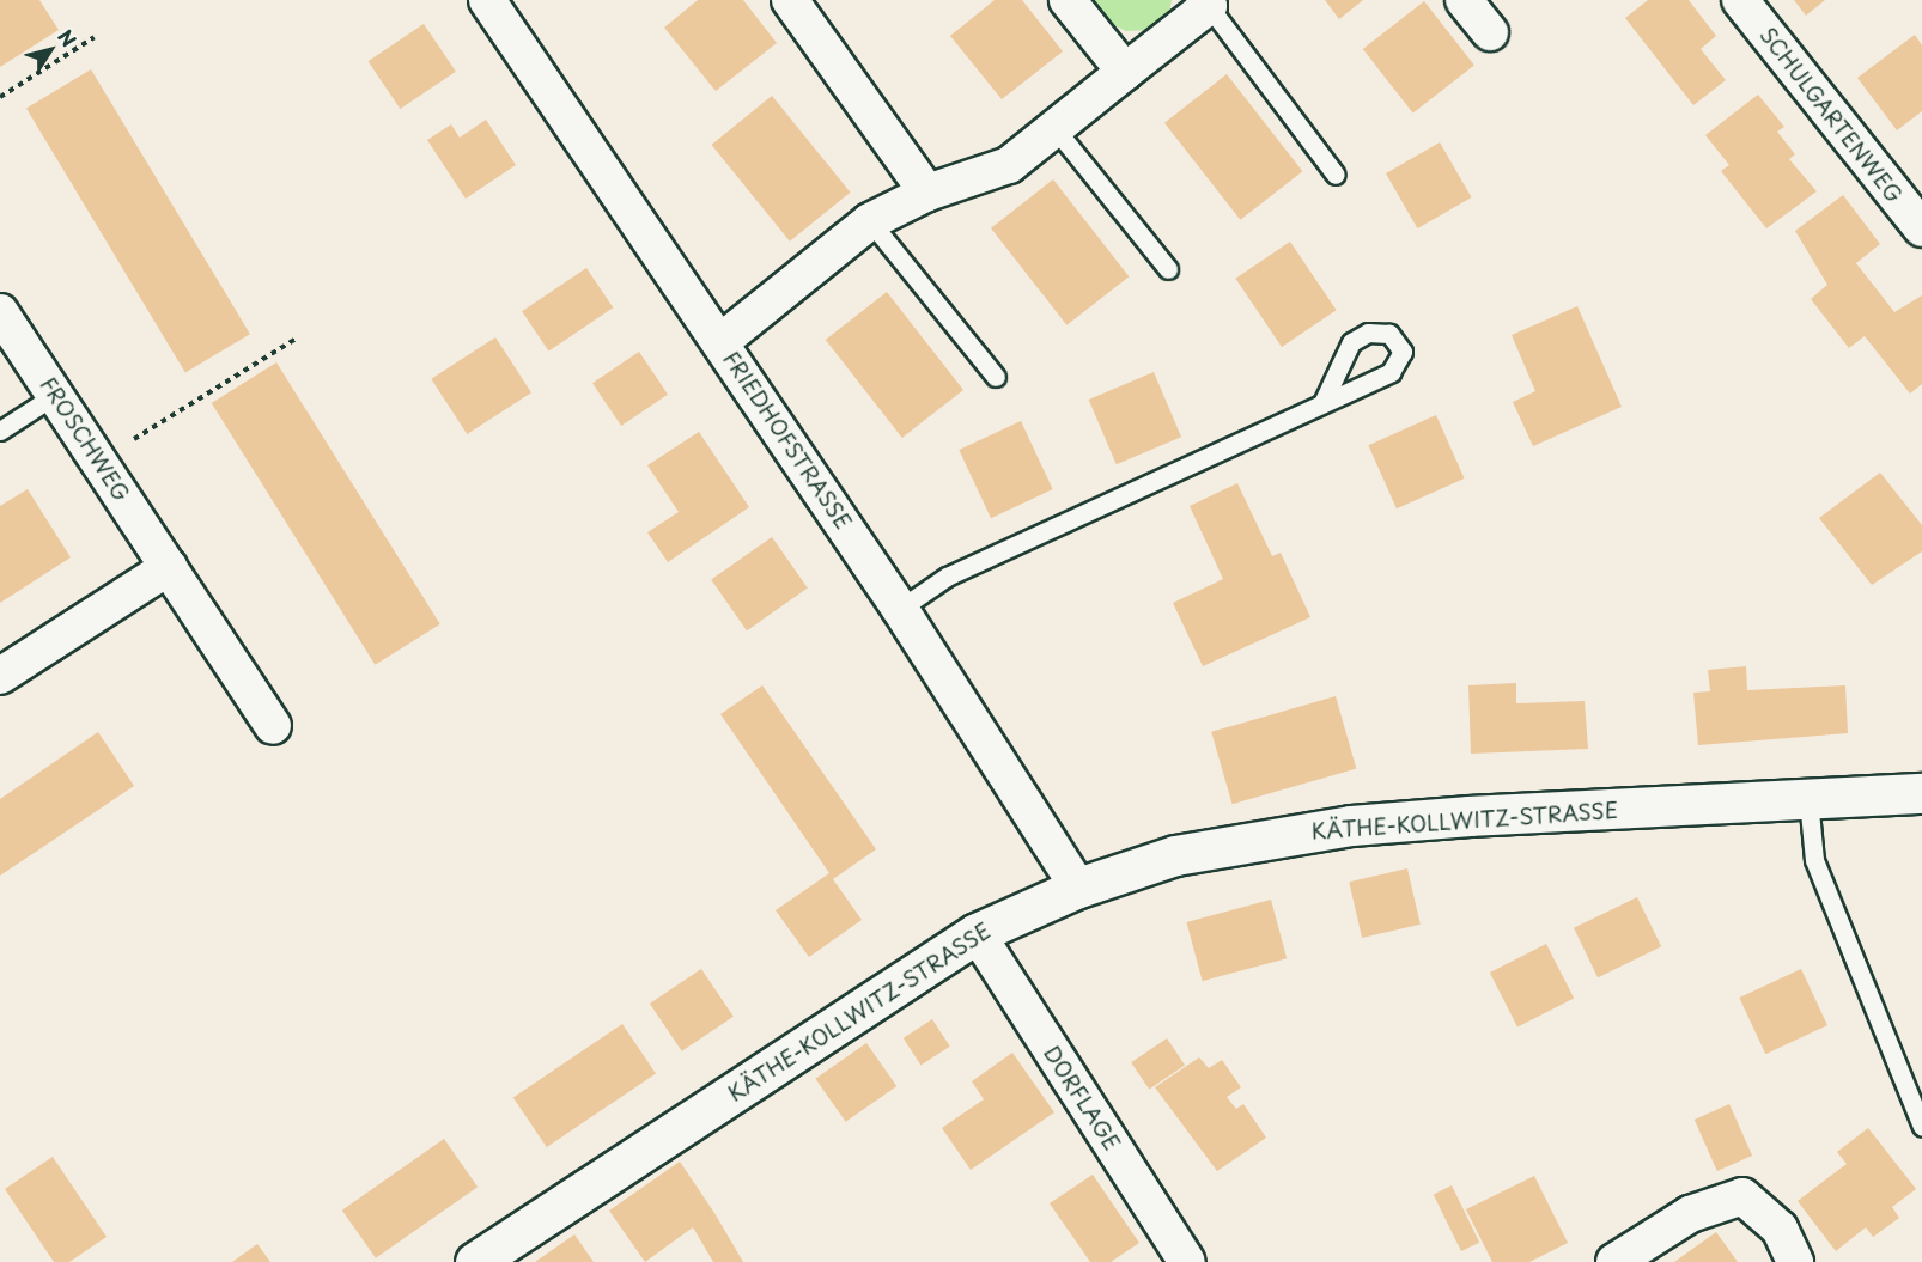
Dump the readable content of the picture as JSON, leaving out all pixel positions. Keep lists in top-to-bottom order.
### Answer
{
  "streets": {
    "street": [
      "SCHULGARTENWEG",
      "FROSCHWEG",
      "FRIEDHOFSTRASSE",
      "KÄTHE-KOLLWITZ-STRASSE",
      "DORFLAGE"
    ]
  },
  "crossings": [
    ["FRIEDHOFSTRASSE", "KÄTHE-KOLLWITZ-STRASSE"],
    ["KÄTHE-KOLLWITZ-STRASSE", "DORFLAGE"]
  ],
  "north": "top right"
}
